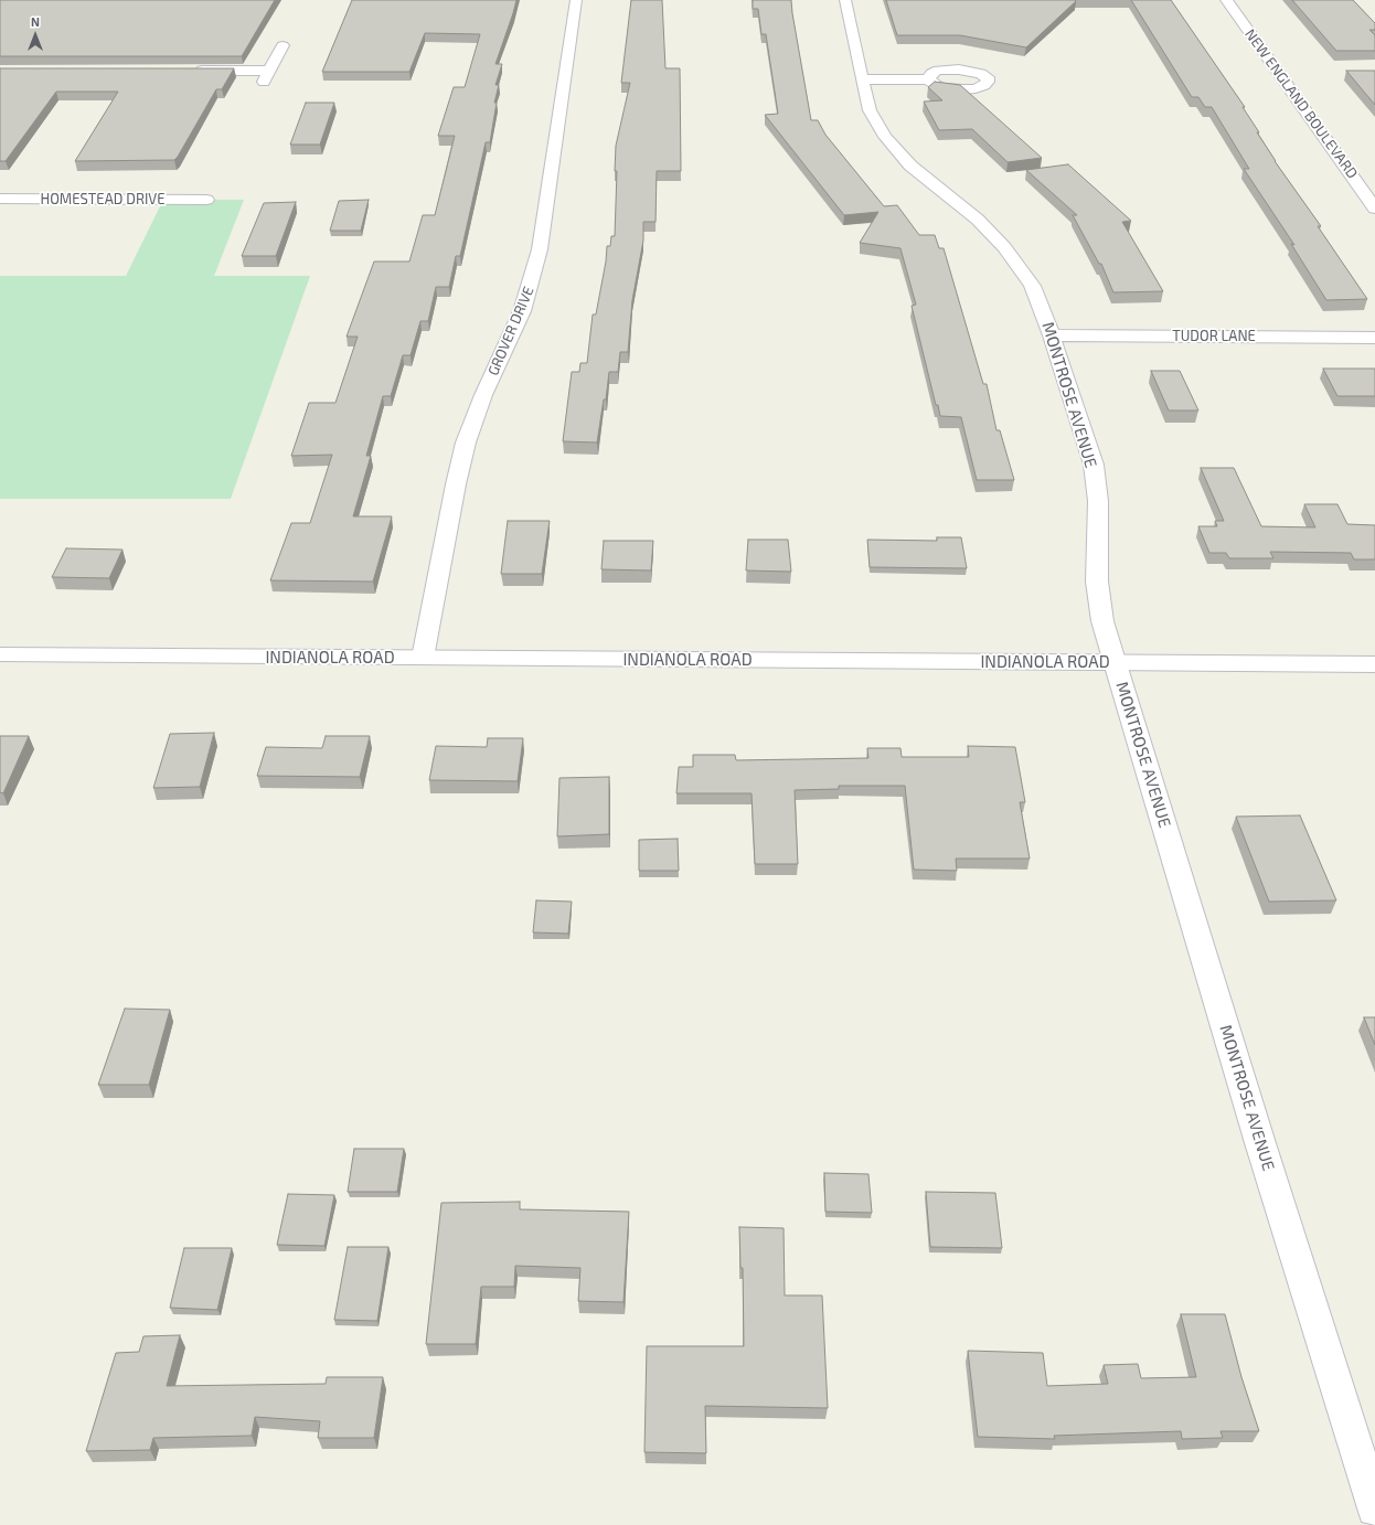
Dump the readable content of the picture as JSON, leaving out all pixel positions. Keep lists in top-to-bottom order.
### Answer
{
  "streets": {
    "street": [
      "NEW ENGLAND BOULEVARD",
      "HOMESTEAD DRIVE",
      "GROVER DRIVE",
      "TUDOR LANE",
      "MONTROSE AVENUE",
      "INDIANOLA ROAD"
    ]
  },
  "crossings": [
    ["GROVER DRIVE", "INDIANOLA ROAD"],
    ["TUDOR LANE", "MONTROSE AVENUE"],
    ["MONTROSE AVENUE", "INDIANOLA ROAD"]
  ],
  "north": "top"
}
